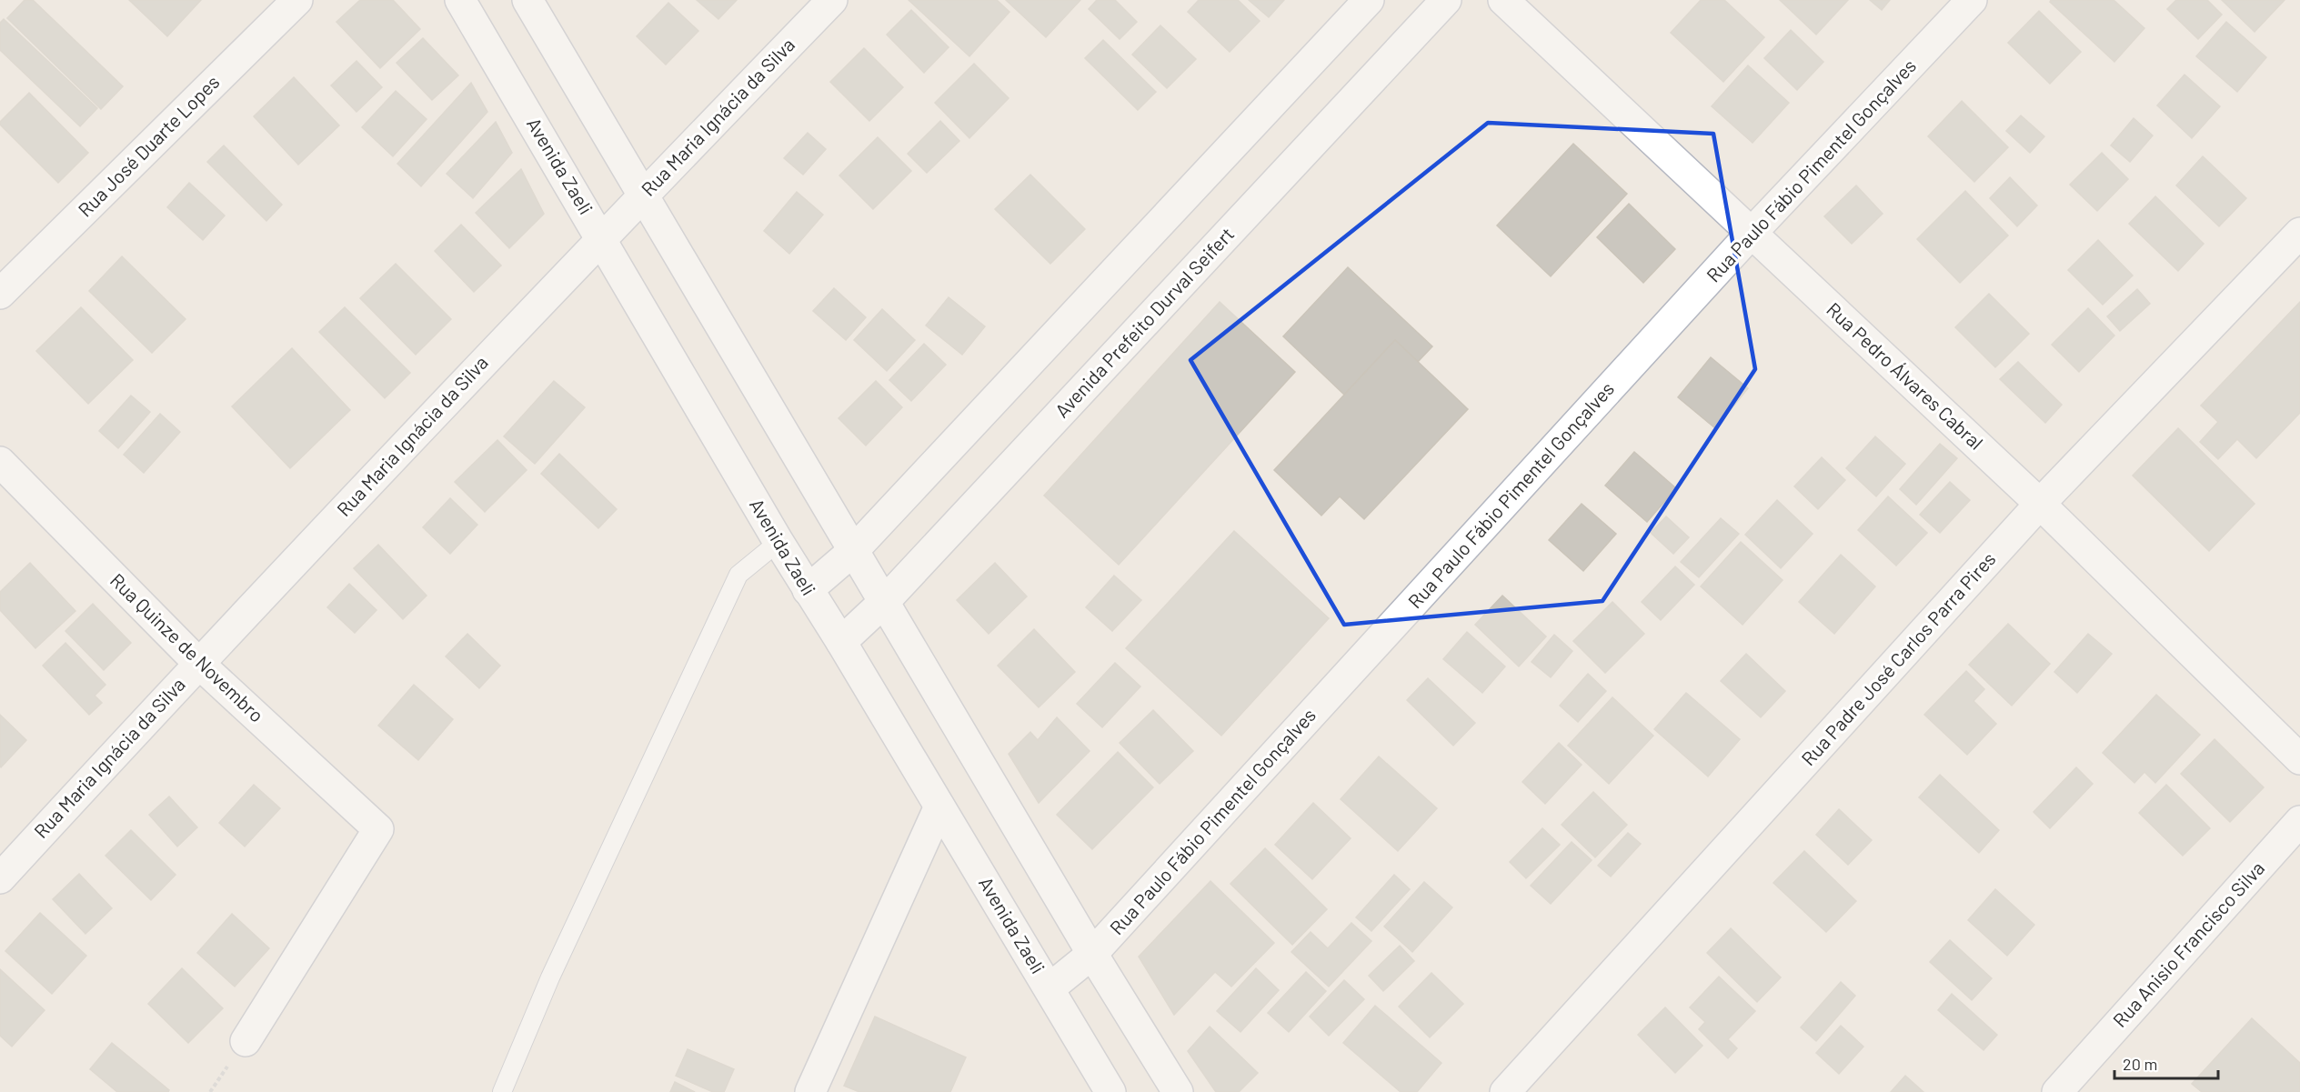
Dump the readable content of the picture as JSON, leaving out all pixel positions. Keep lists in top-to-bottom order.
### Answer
{
  "streets": {
    "street": [
      "Rua Maria Ignácia da Silva",
      "Rua José Duarte Lopes",
      "Avenida Zaeli",
      "Rua Paulo Fábio Pimentel Gonçalves",
      "Avenida Prefeito Durval Seifert",
      "Rua Pedro Álvares Cabral",
      "Rua Quinze de Novembro",
      "Rua Padre José Carlos Parra Pires",
      "Rua Anisio Francisco Silva"
    ]
  },
  "crossings": [
    ["Rua Maria Ignácia da Silva", "Avenida Zaeli"],
    ["Rua Maria Ignácia da Silva", "Rua Quinze de Novembro"],
    ["Avenida Zaeli", "Rua Paulo Fábio Pimentel Gonçalves"],
    ["Avenida Zaeli", "Avenida Prefeito Durval Seifert"],
    ["Rua Paulo Fábio Pimentel Gonçalves", "Rua Pedro Álvares Cabral"],
    ["Rua Pedro Álvares Cabral", "Rua Padre José Carlos Parra Pires"]
  ],
  "scale_bar": "20 m"
}
